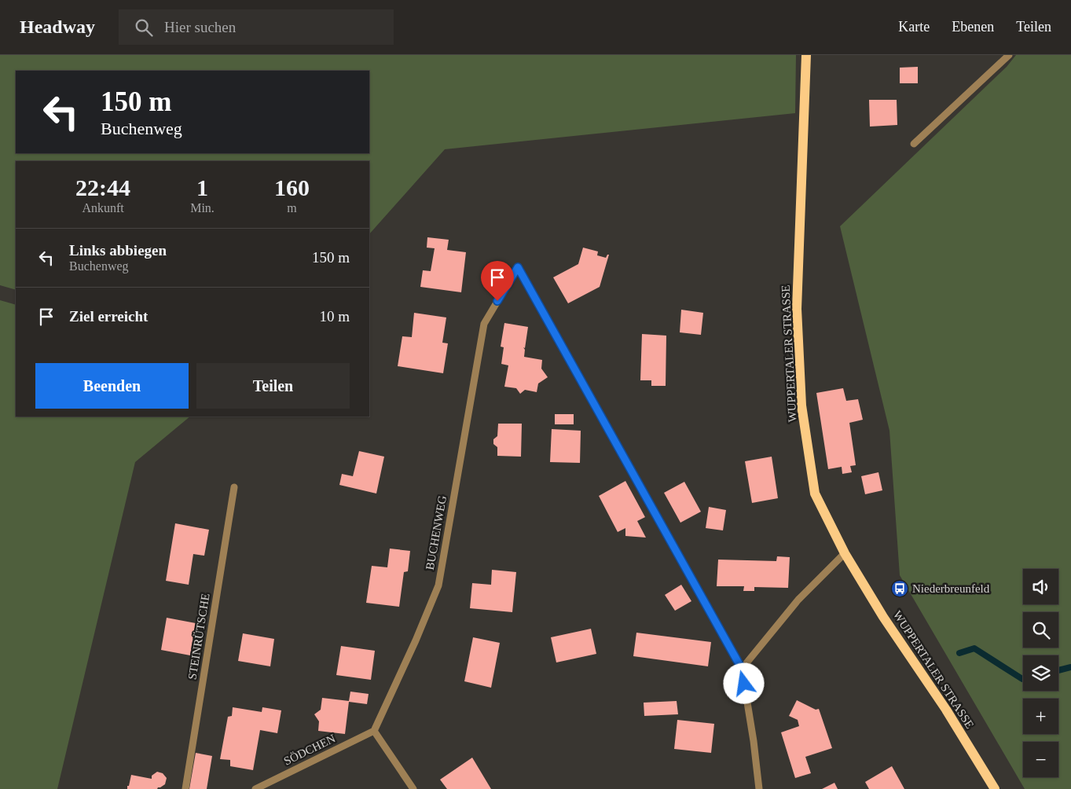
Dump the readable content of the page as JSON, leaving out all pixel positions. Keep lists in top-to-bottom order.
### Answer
{
  "streets": {
    "main road": ["WUPPERTALER STRASSE"],
    "street": ["BUCHENWEG", "STEINRÜTSCHE", "SÖDCHEN"]
  },
  "crossings": [
    ["BUCHENWEG", "SÖDCHEN"]
  ],
  "places": {
    "bus stop": ["Niederbreunfeld"]
  },
  "page": {
    "header": "Headway",
    "search": "Hier suchen",
    "nav": ["Karte", "Ebenen", "Teilen"],
    "turn": ["150 m", "Buchenweg"],
    "eta": [
      "22:44",
      "Ankunft",
      "1",
      "Min.",
      "160",
      "m"
    ],
    "list": [
      {
        "name": "Links abbiegen",
        "note": "Buchenweg",
        "value": "150 m"
      },
      {
        "name": "Ziel erreicht",
        "value": "10 m"
      }
    ],
    "buttons": ["Beenden", "Teilen"],
    "map_buttons": ["+", "−"]
  }
}
